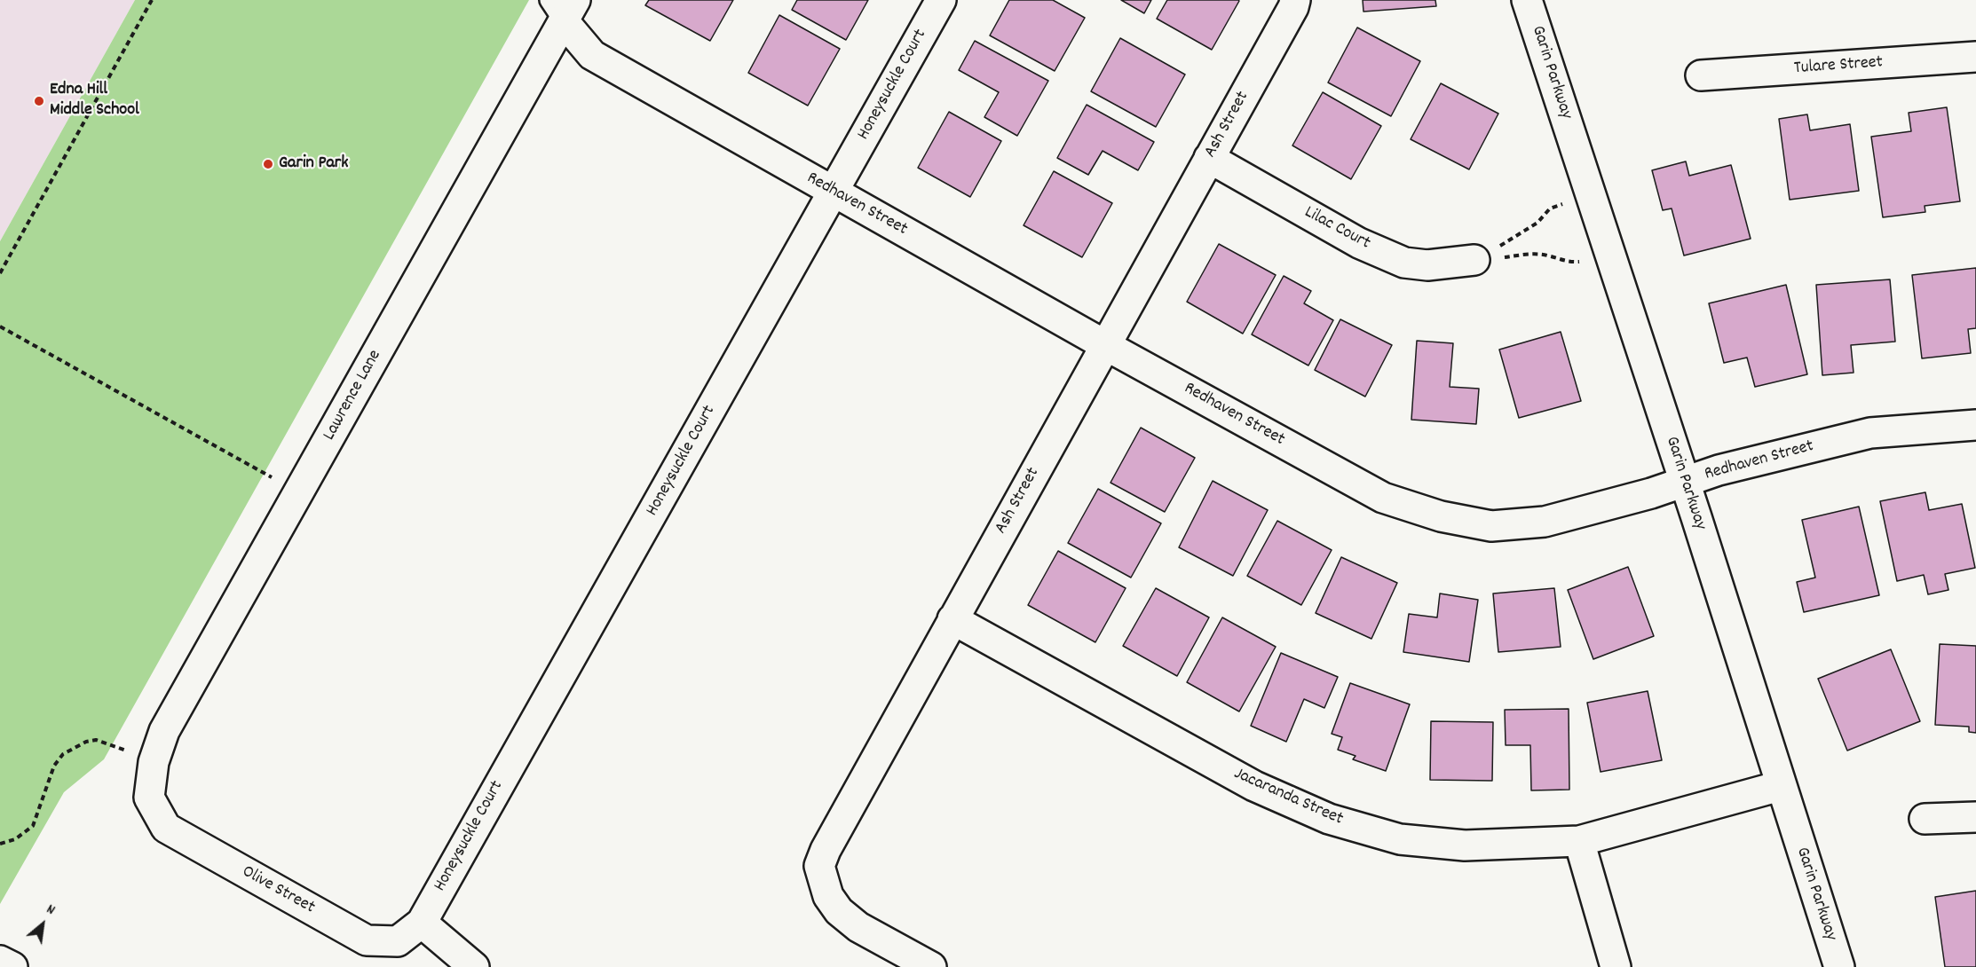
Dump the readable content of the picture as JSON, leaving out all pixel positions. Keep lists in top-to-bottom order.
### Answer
{
  "streets": {
    "street": [
      "Tulare Street",
      "Garin Parkway",
      "Honeysuckle Court",
      "Ash Street",
      "Redhaven Street",
      "Lilac Court",
      "Lawrence Lane",
      "Jacaranda Street",
      "Olive Street"
    ]
  },
  "crossings": [
    ["Garin Parkway", "Redhaven Street"],
    ["Garin Parkway", "Jacaranda Street"],
    ["Honeysuckle Court", "Redhaven Street"],
    ["Honeysuckle Court", "Olive Street"],
    ["Ash Street", "Redhaven Street"],
    ["Ash Street", "Lilac Court"],
    ["Ash Street", "Jacaranda Street"],
    ["Redhaven Street", "Lawrence Lane"],
    ["Lawrence Lane", "Olive Street"]
  ],
  "places": ["Edna Hill Middle School", "Garin Park"],
  "north": "top right"
}
